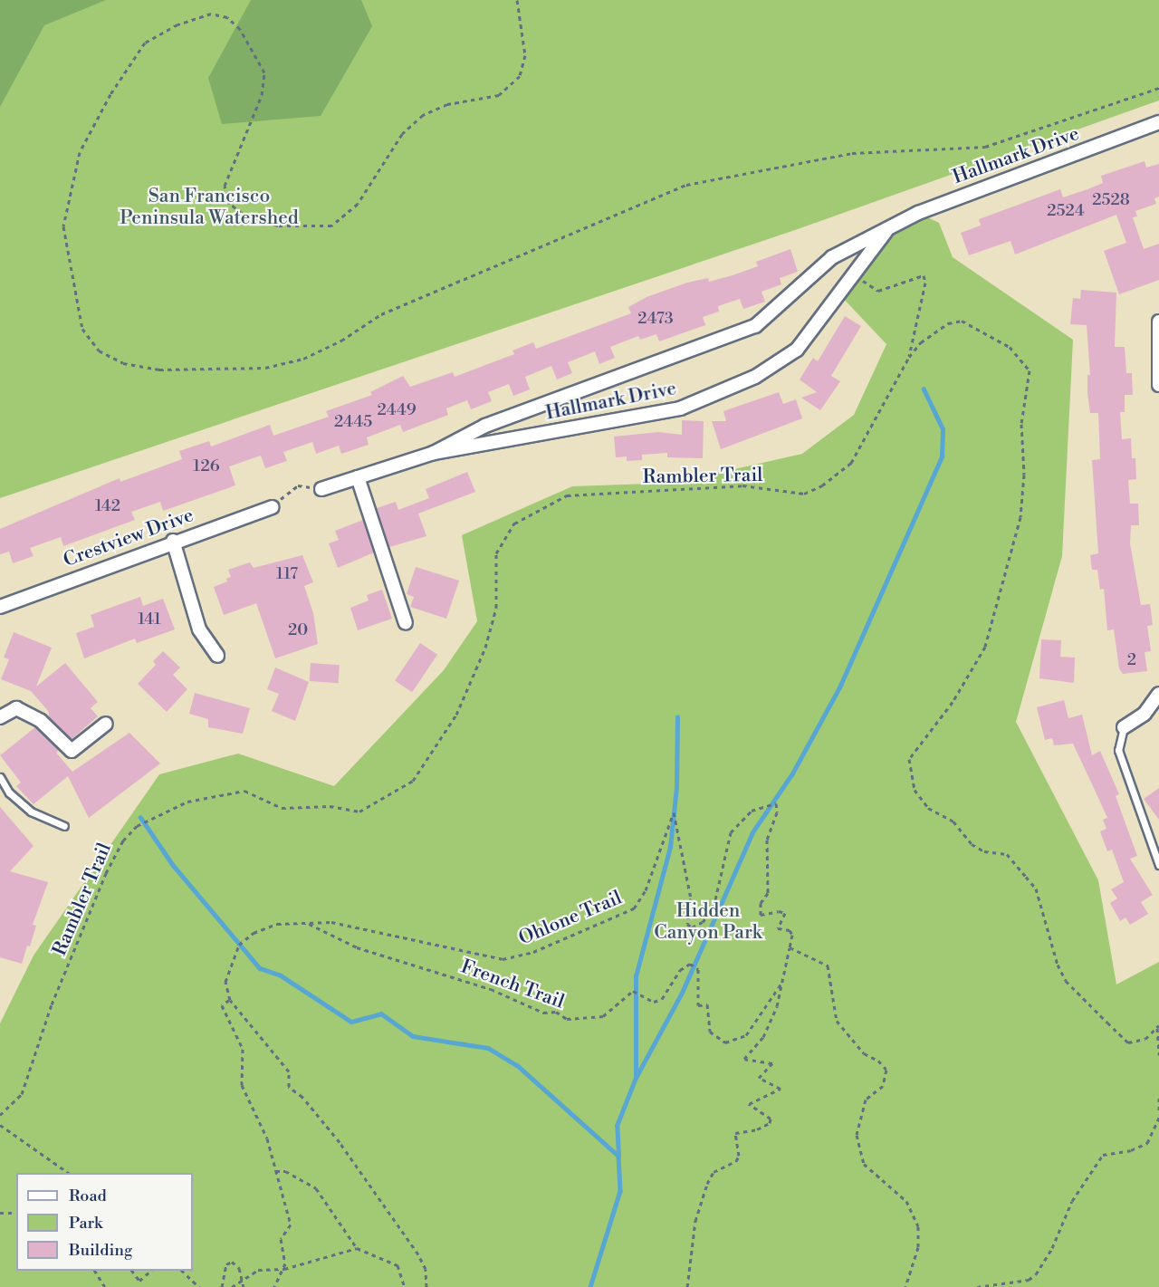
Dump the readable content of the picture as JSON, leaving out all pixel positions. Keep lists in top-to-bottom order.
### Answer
{
  "streets": {
    "street": ["Hallmark Drive", "Crestview Drive"],
    "path": ["Rambler Trail", "Ohlone Trail", "French Trail"]
  },
  "crossings": [
    ["Ohlone Trail", "French Trail"]
  ],
  "parks": ["San Francisco Peninsula Watershed", "Hidden Canyon Park"],
  "house_numbers": [
    "2528",
    "2524",
    "2473",
    "2449",
    "2445",
    "126",
    "142",
    "117",
    "141",
    "20",
    "2"
  ],
  "legend": ["Road", "Park", "Building"]
}
